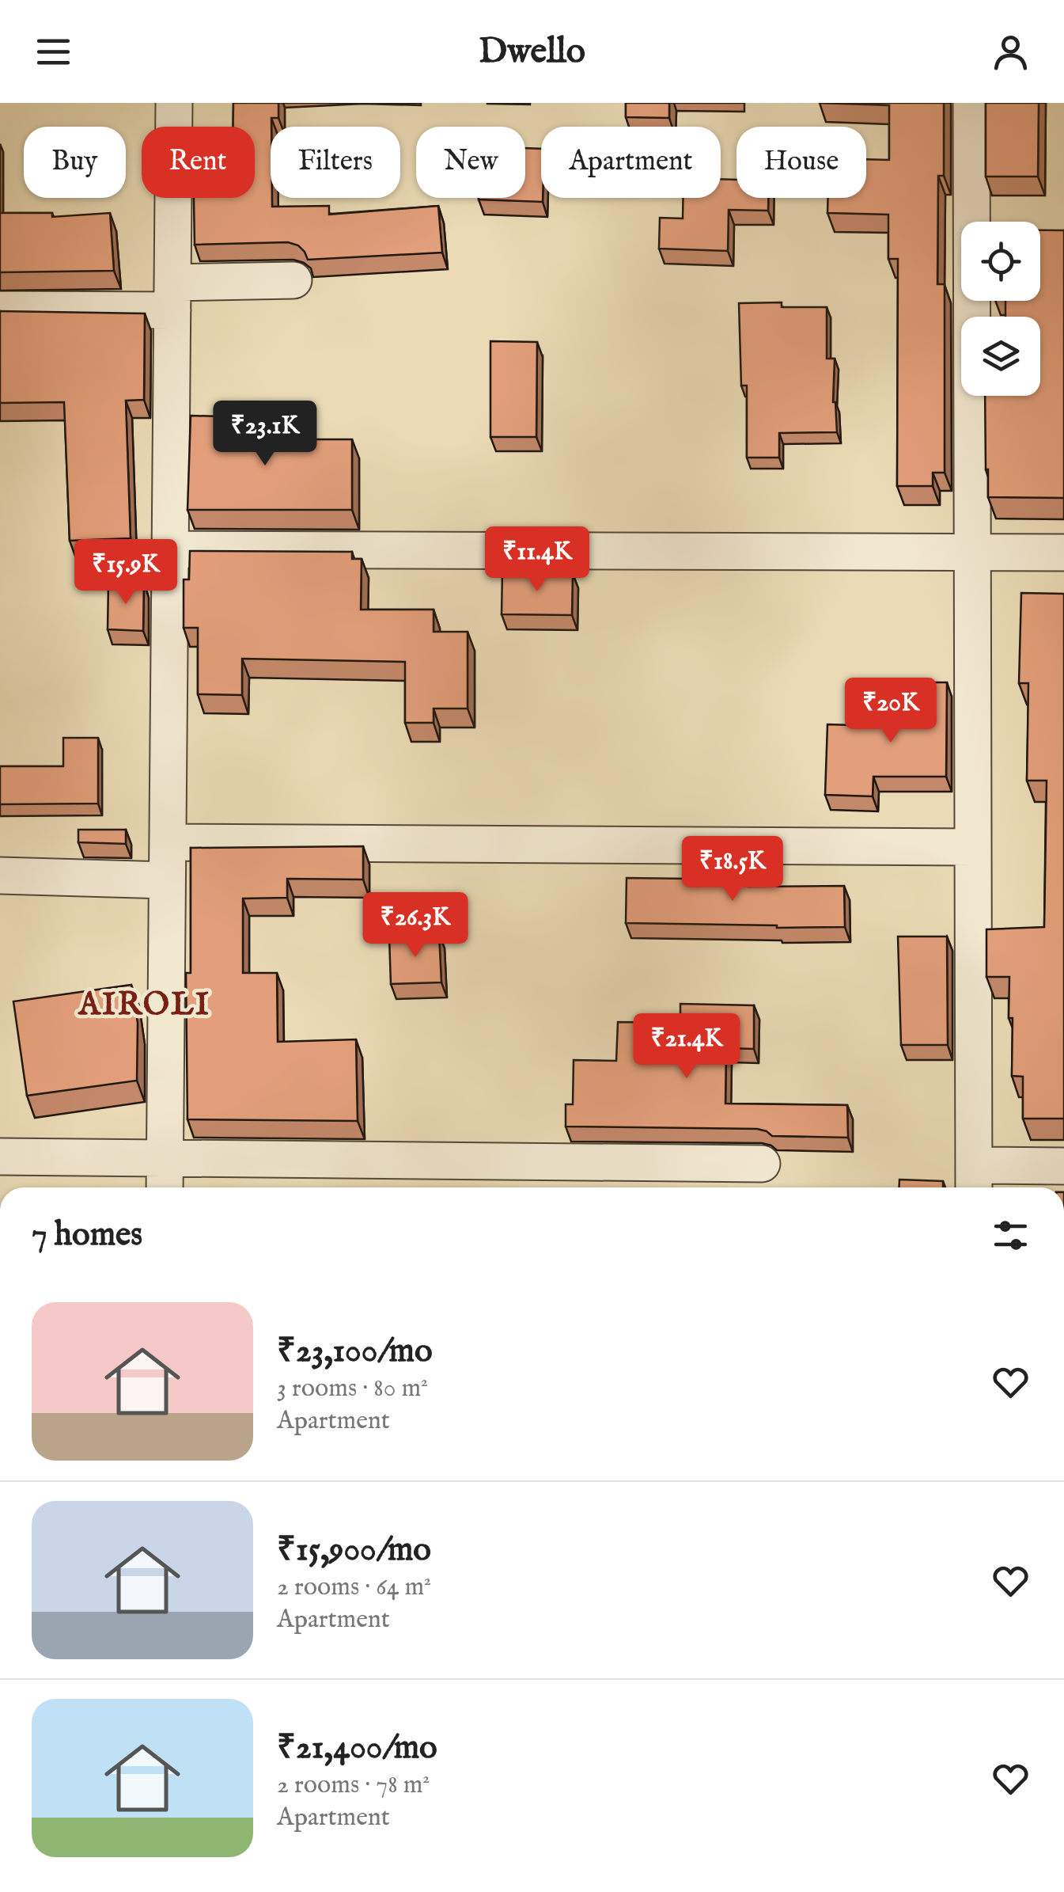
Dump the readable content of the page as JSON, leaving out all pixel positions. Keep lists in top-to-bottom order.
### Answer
{
  "districts": ["AIROLI"],
  "page": {
    "header": "Dwello",
    "chip": [
      "Buy",
      "Rent",
      "Filters",
      "New",
      "Apartment",
      "House"
    ],
    "price": [
      "₹23.1K",
      "₹11.4K",
      "₹15.9K",
      "₹20K",
      "₹18.5K",
      "₹26.3K",
      "₹21.4K"
    ],
    "heading": "7 homes",
    "list": [
      {
        "name": "₹23,100/mo",
        "note": "3 rooms · 80 m² · Apartment"
      },
      {
        "name": "₹15,900/mo",
        "note": "2 rooms · 64 m² · Apartment"
      },
      {
        "name": "₹21,400/mo",
        "note": "2 rooms · 78 m² · Apartment"
      }
    ]
  }
}
